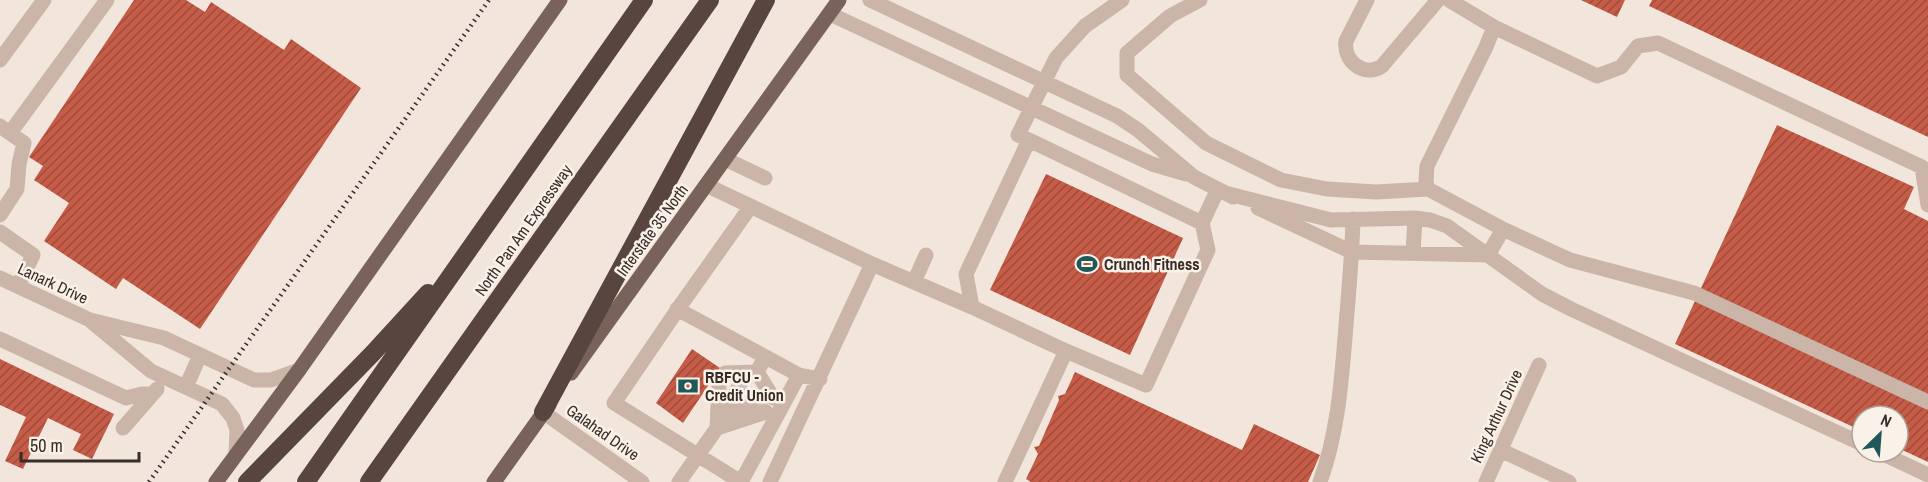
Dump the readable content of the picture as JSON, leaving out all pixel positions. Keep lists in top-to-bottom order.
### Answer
{
  "streets": {
    "highway": ["North Pan Am Expressway"],
    "main road": ["Interstate 35 North"],
    "street": ["Lanark Drive", "King Arthur Drive", "Galahad Drive"]
  },
  "crossings": [
    ["Interstate 35 North", "Galahad Drive"]
  ],
  "places": {
    "sports": ["Crunch Fitness"],
    "bank": ["RBFCU - Credit Union"]
  },
  "scale_bar": "50 m",
  "north": "top right"
}
